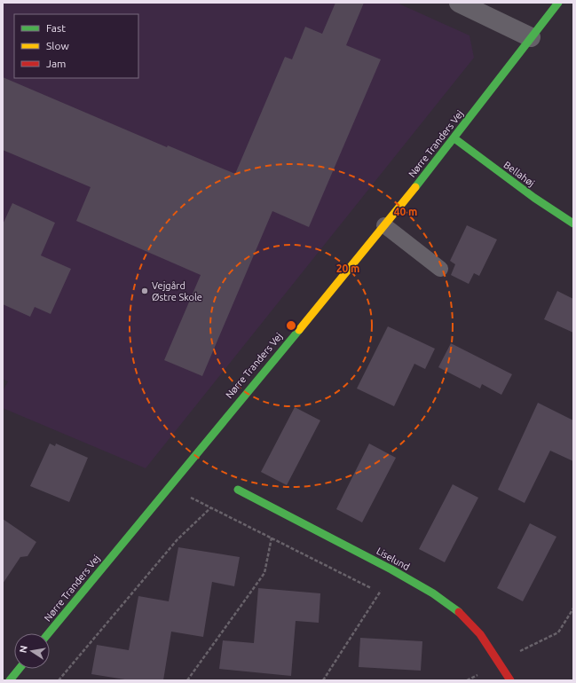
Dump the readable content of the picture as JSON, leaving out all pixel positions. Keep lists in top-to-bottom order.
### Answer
{
  "streets": {
    "street": ["Nørre Tranders Vej", "Bellahøj", "Liselund"]
  },
  "crossings": [
    ["Nørre Tranders Vej", "Bellahøj"]
  ],
  "places": ["Vejgård Østre Skole"],
  "legend": ["Fast", "Slow", "Jam"],
  "north": "left",
  "rings": ["40 m", "20 m"]
}
